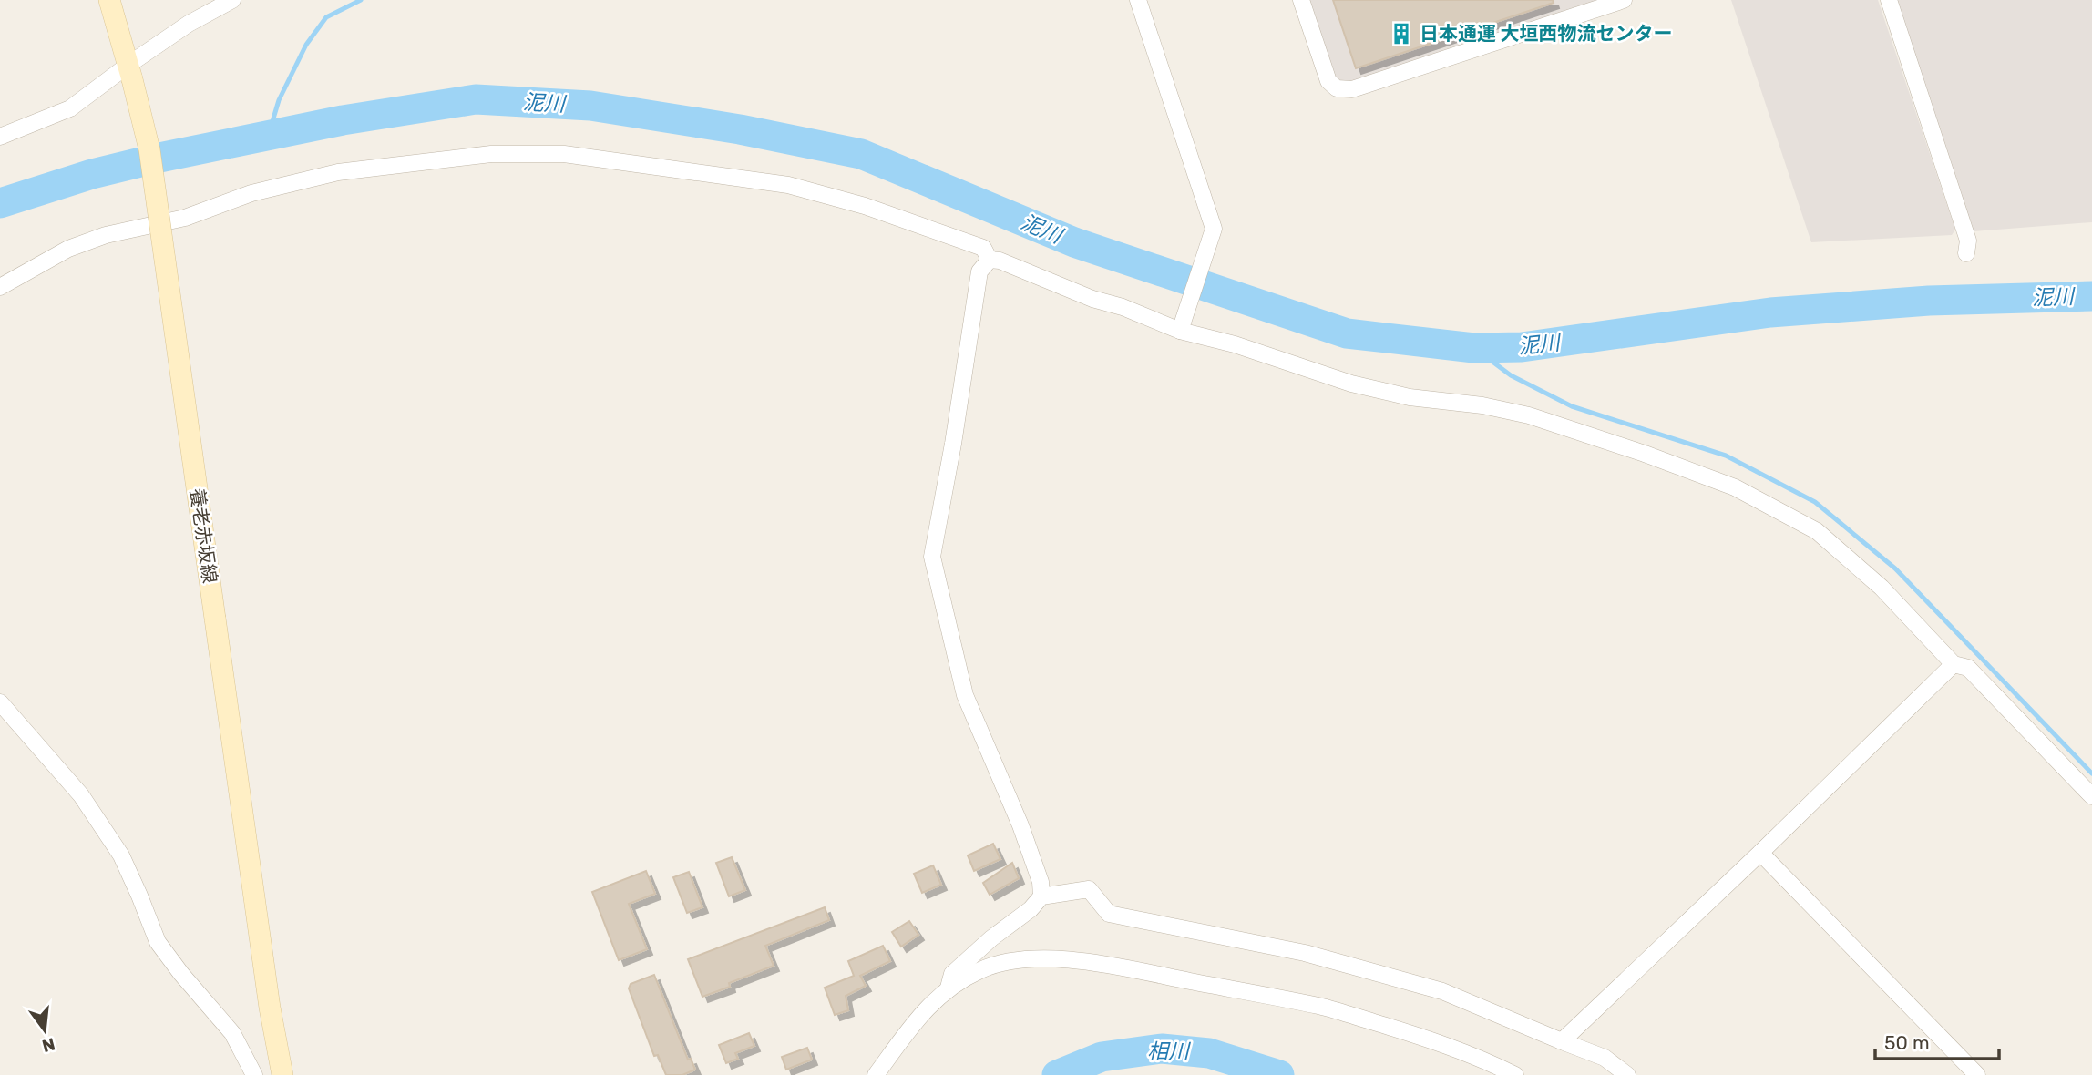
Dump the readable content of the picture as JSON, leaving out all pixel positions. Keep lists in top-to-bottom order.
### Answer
{
  "streets": {
    "main road": ["養老赤坂線"]
  },
  "water": ["泥川", "相川"],
  "places": {
    "building": ["日本通運 大垣西物流センター"]
  },
  "scale_bar": "50 m",
  "north": "bottom"
}
